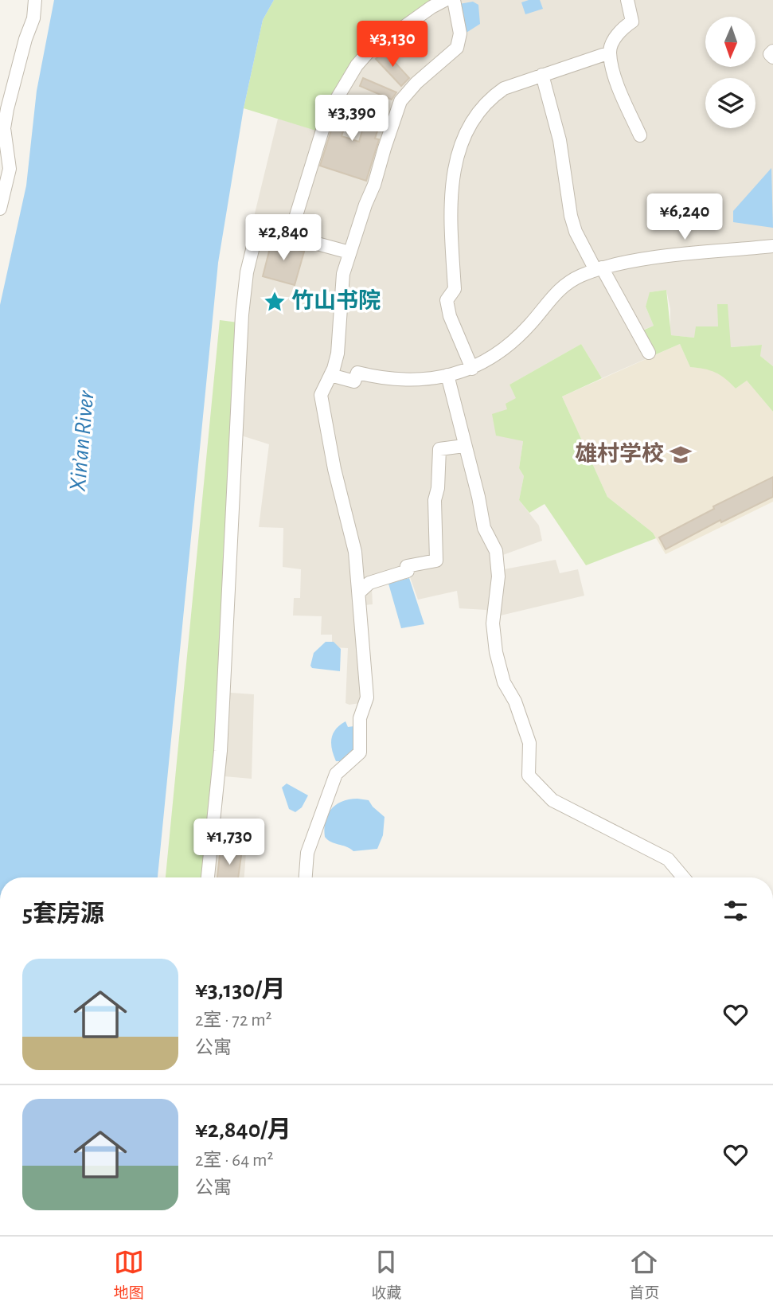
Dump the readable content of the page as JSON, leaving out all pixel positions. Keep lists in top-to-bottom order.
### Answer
{
  "water": ["Xin’an River"],
  "places": {
    "place": ["竹山书院"],
    "school or university": ["雄村学校"]
  },
  "north": "bottom",
  "page": {
    "price": [
      "¥3,130",
      "¥3,390",
      "¥6,240",
      "¥2,840",
      "¥1,730"
    ],
    "heading": "5套房源",
    "list": [
      {
        "name": "¥3,130/月",
        "note": "2室 · 72 m² · 公寓"
      },
      {
        "name": "¥2,840/月",
        "note": "2室 · 64 m² · 公寓"
      }
    ],
    "tabs": ["地图", "收藏", "首页"]
  }
}
